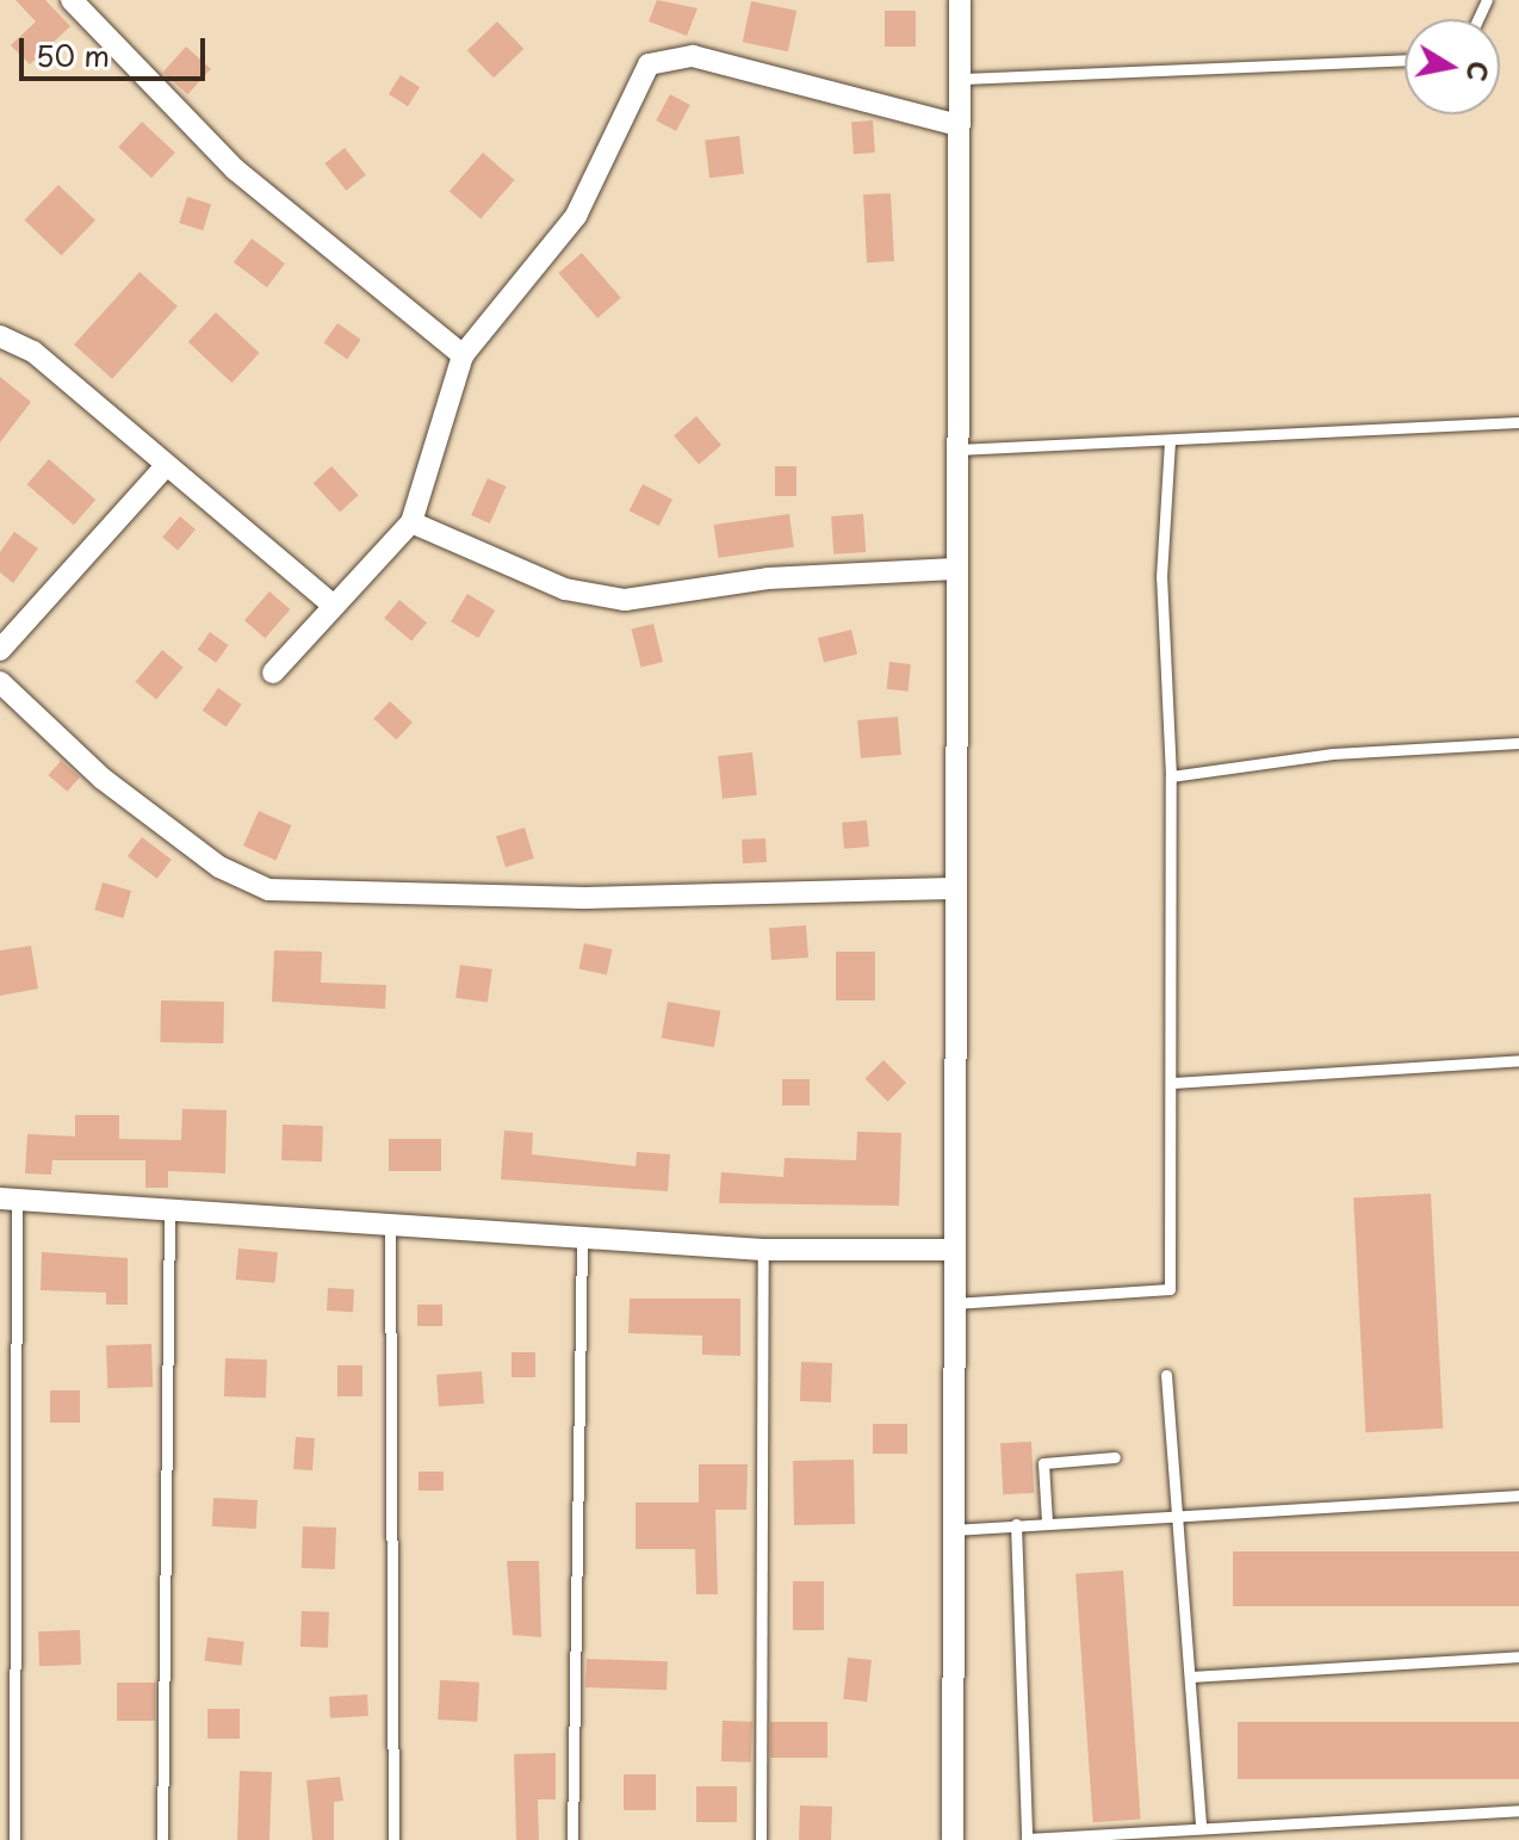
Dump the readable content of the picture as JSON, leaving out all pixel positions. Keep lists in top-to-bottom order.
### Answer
{
  "scale_bar": "50 m",
  "north": "right"
}
